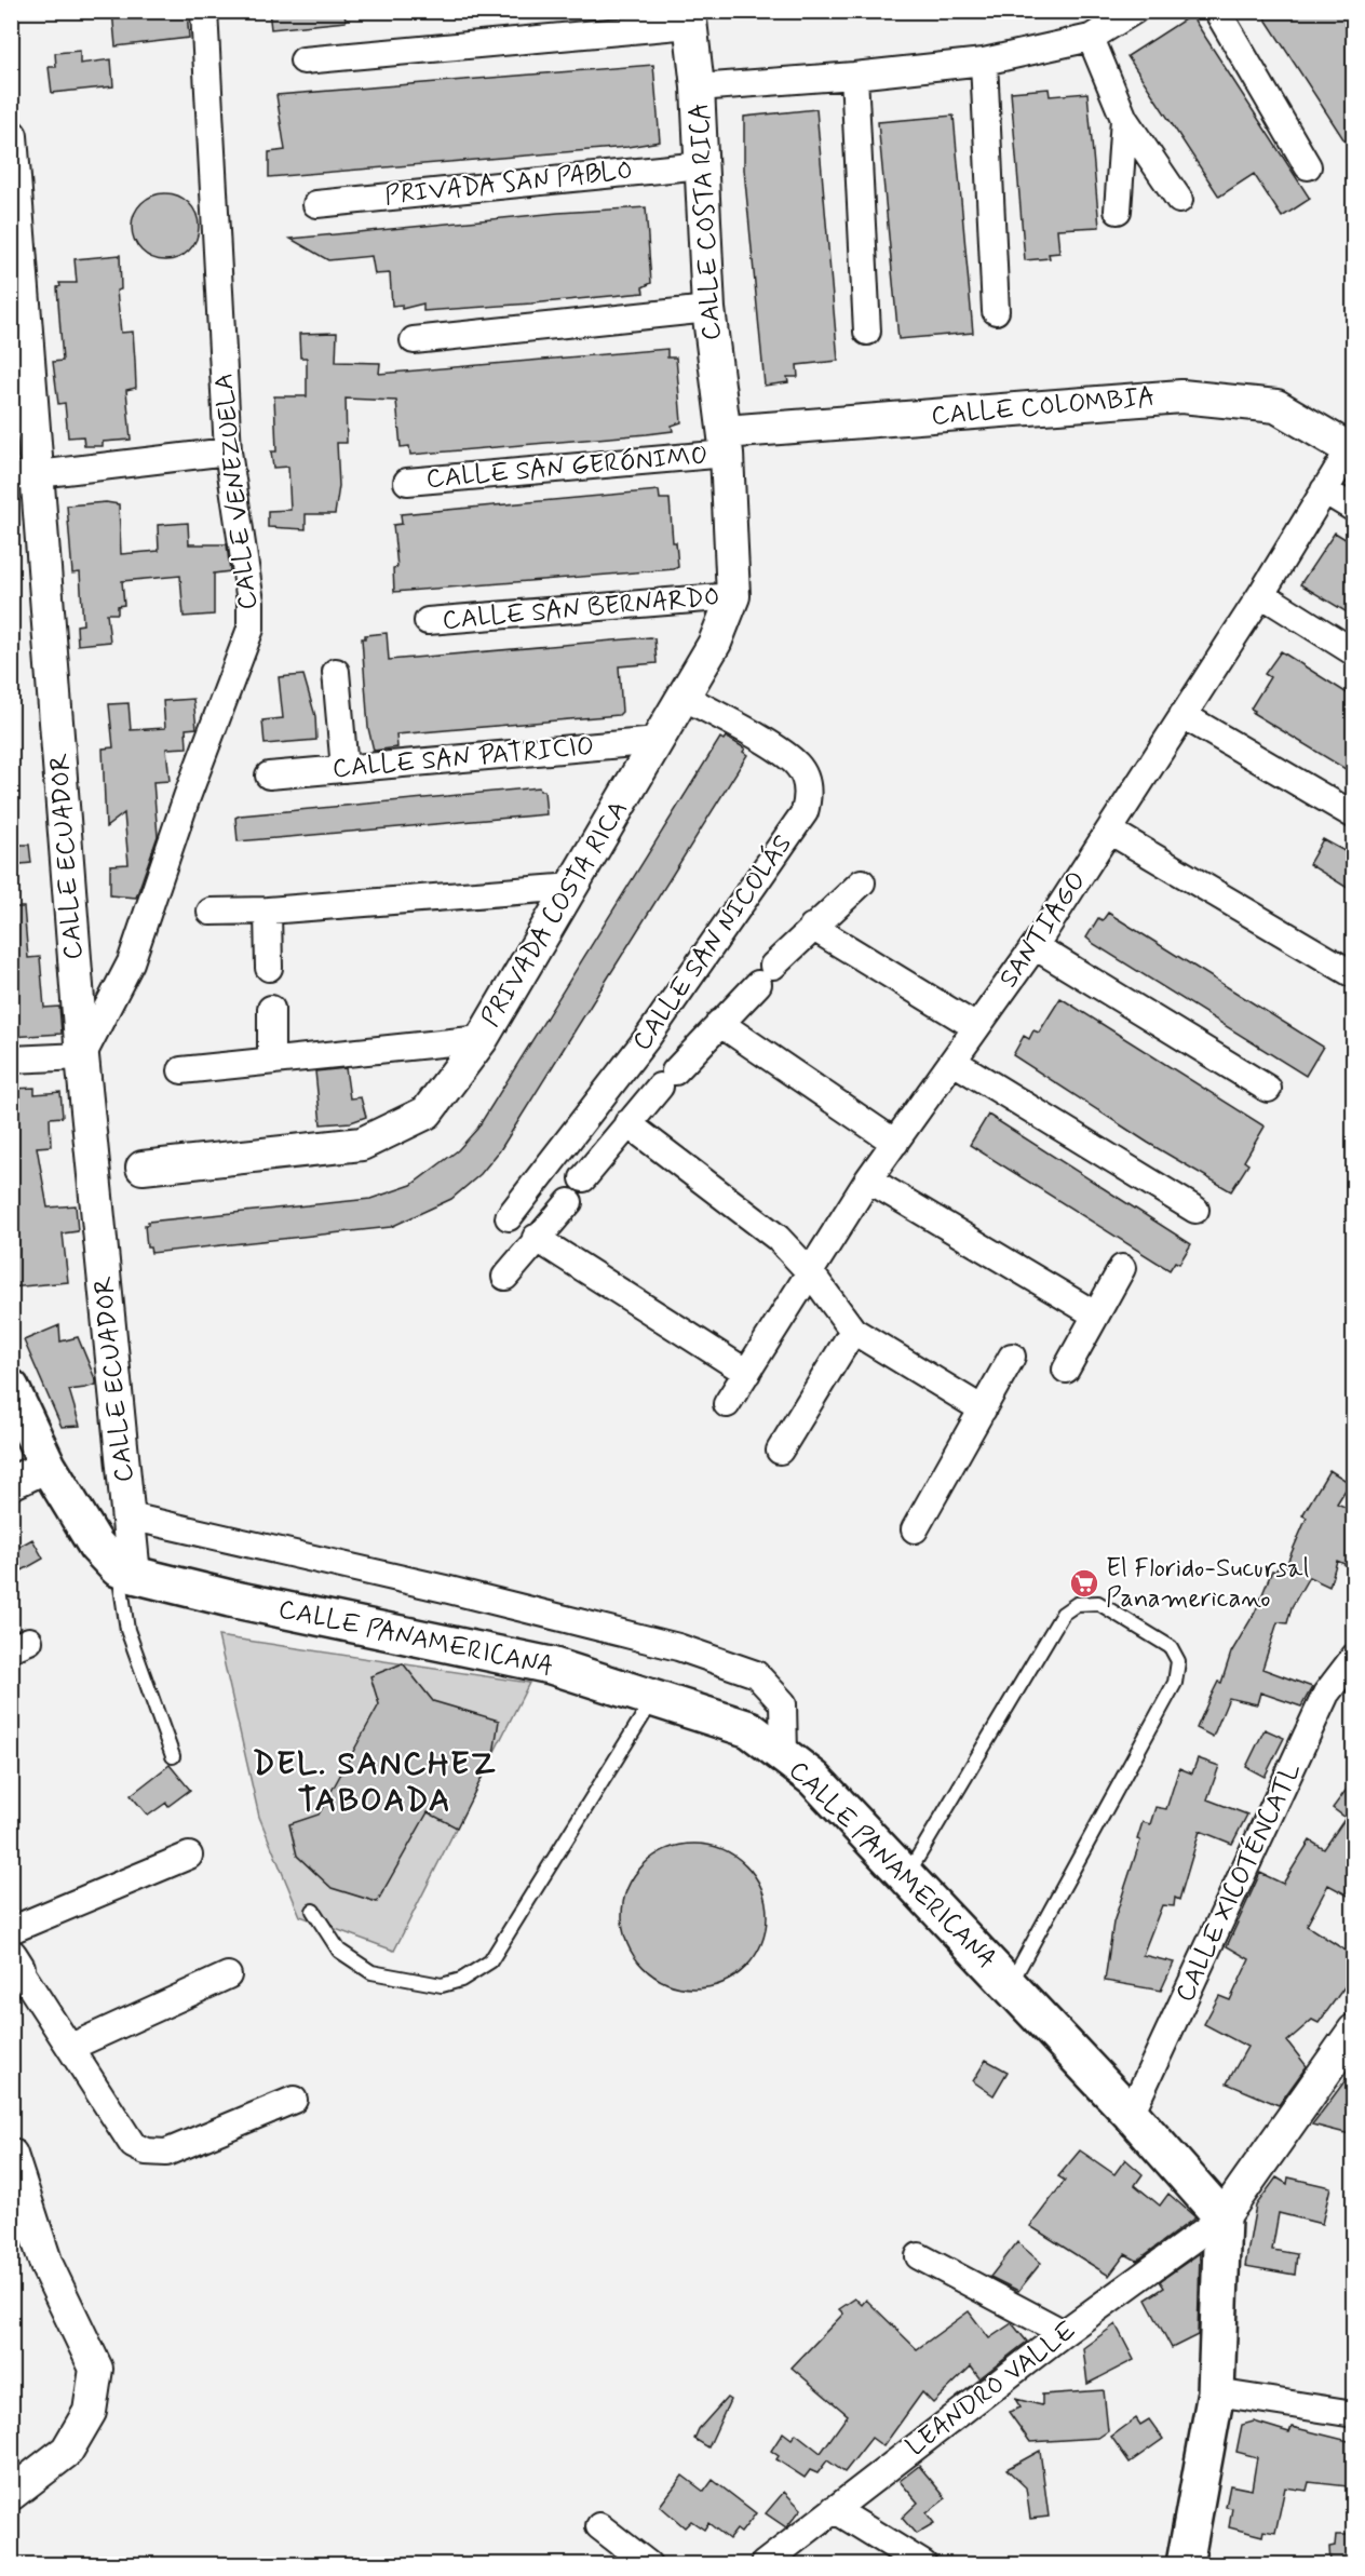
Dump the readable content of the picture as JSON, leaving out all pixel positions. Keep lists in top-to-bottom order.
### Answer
{
  "streets": {
    "main road": ["CALLE PANAMERICANA"],
    "street": [
      "PRIVADA SAN PABLO",
      "CALLE COSTA RICA",
      "CALLE COLOMBIA",
      "CALLE SAN GERÓNIMO",
      "CALLE VENEZUELA",
      "CALLE SAN BERNARDO",
      "CALLE SAN PATRICIO",
      "CALLE ECUADOR",
      "PRIVADA COSTA RICA",
      "SANTIAGO",
      "CALLE SAN NICOLÁS",
      "CALLE XICOTÉNCATL",
      "LEANDRO VALLE"
    ]
  },
  "crossings": [
    ["PRIVADA SAN PABLO", "CALLE COSTA RICA"],
    ["CALLE COSTA RICA", "CALLE COLOMBIA"],
    ["CALLE COSTA RICA", "CALLE SAN GERÓNIMO"],
    ["CALLE COSTA RICA", "PRIVADA COSTA RICA"],
    ["CALLE COLOMBIA", "CALLE SAN GERÓNIMO"],
    ["CALLE COLOMBIA", "PRIVADA COSTA RICA"],
    ["CALLE COLOMBIA", "SANTIAGO"],
    ["CALLE SAN GERÓNIMO", "PRIVADA COSTA RICA"],
    ["CALLE VENEZUELA", "CALLE ECUADOR"],
    ["CALLE SAN BERNARDO", "PRIVADA COSTA RICA"],
    ["CALLE SAN PATRICIO", "PRIVADA COSTA RICA"],
    ["CALLE ECUADOR", "CALLE PANAMERICANA"],
    ["PRIVADA COSTA RICA", "CALLE SAN NICOLÁS"],
    ["CALLE PANAMERICANA", "CALLE XICOTÉNCATL"],
    ["CALLE PANAMERICANA", "LEANDRO VALLE"]
  ],
  "districts": ["DEL. SANCHEZ TABOADA"],
  "places": {
    "supermarket": ["El Florido-Sucursal Panamericano"]
  }
}
